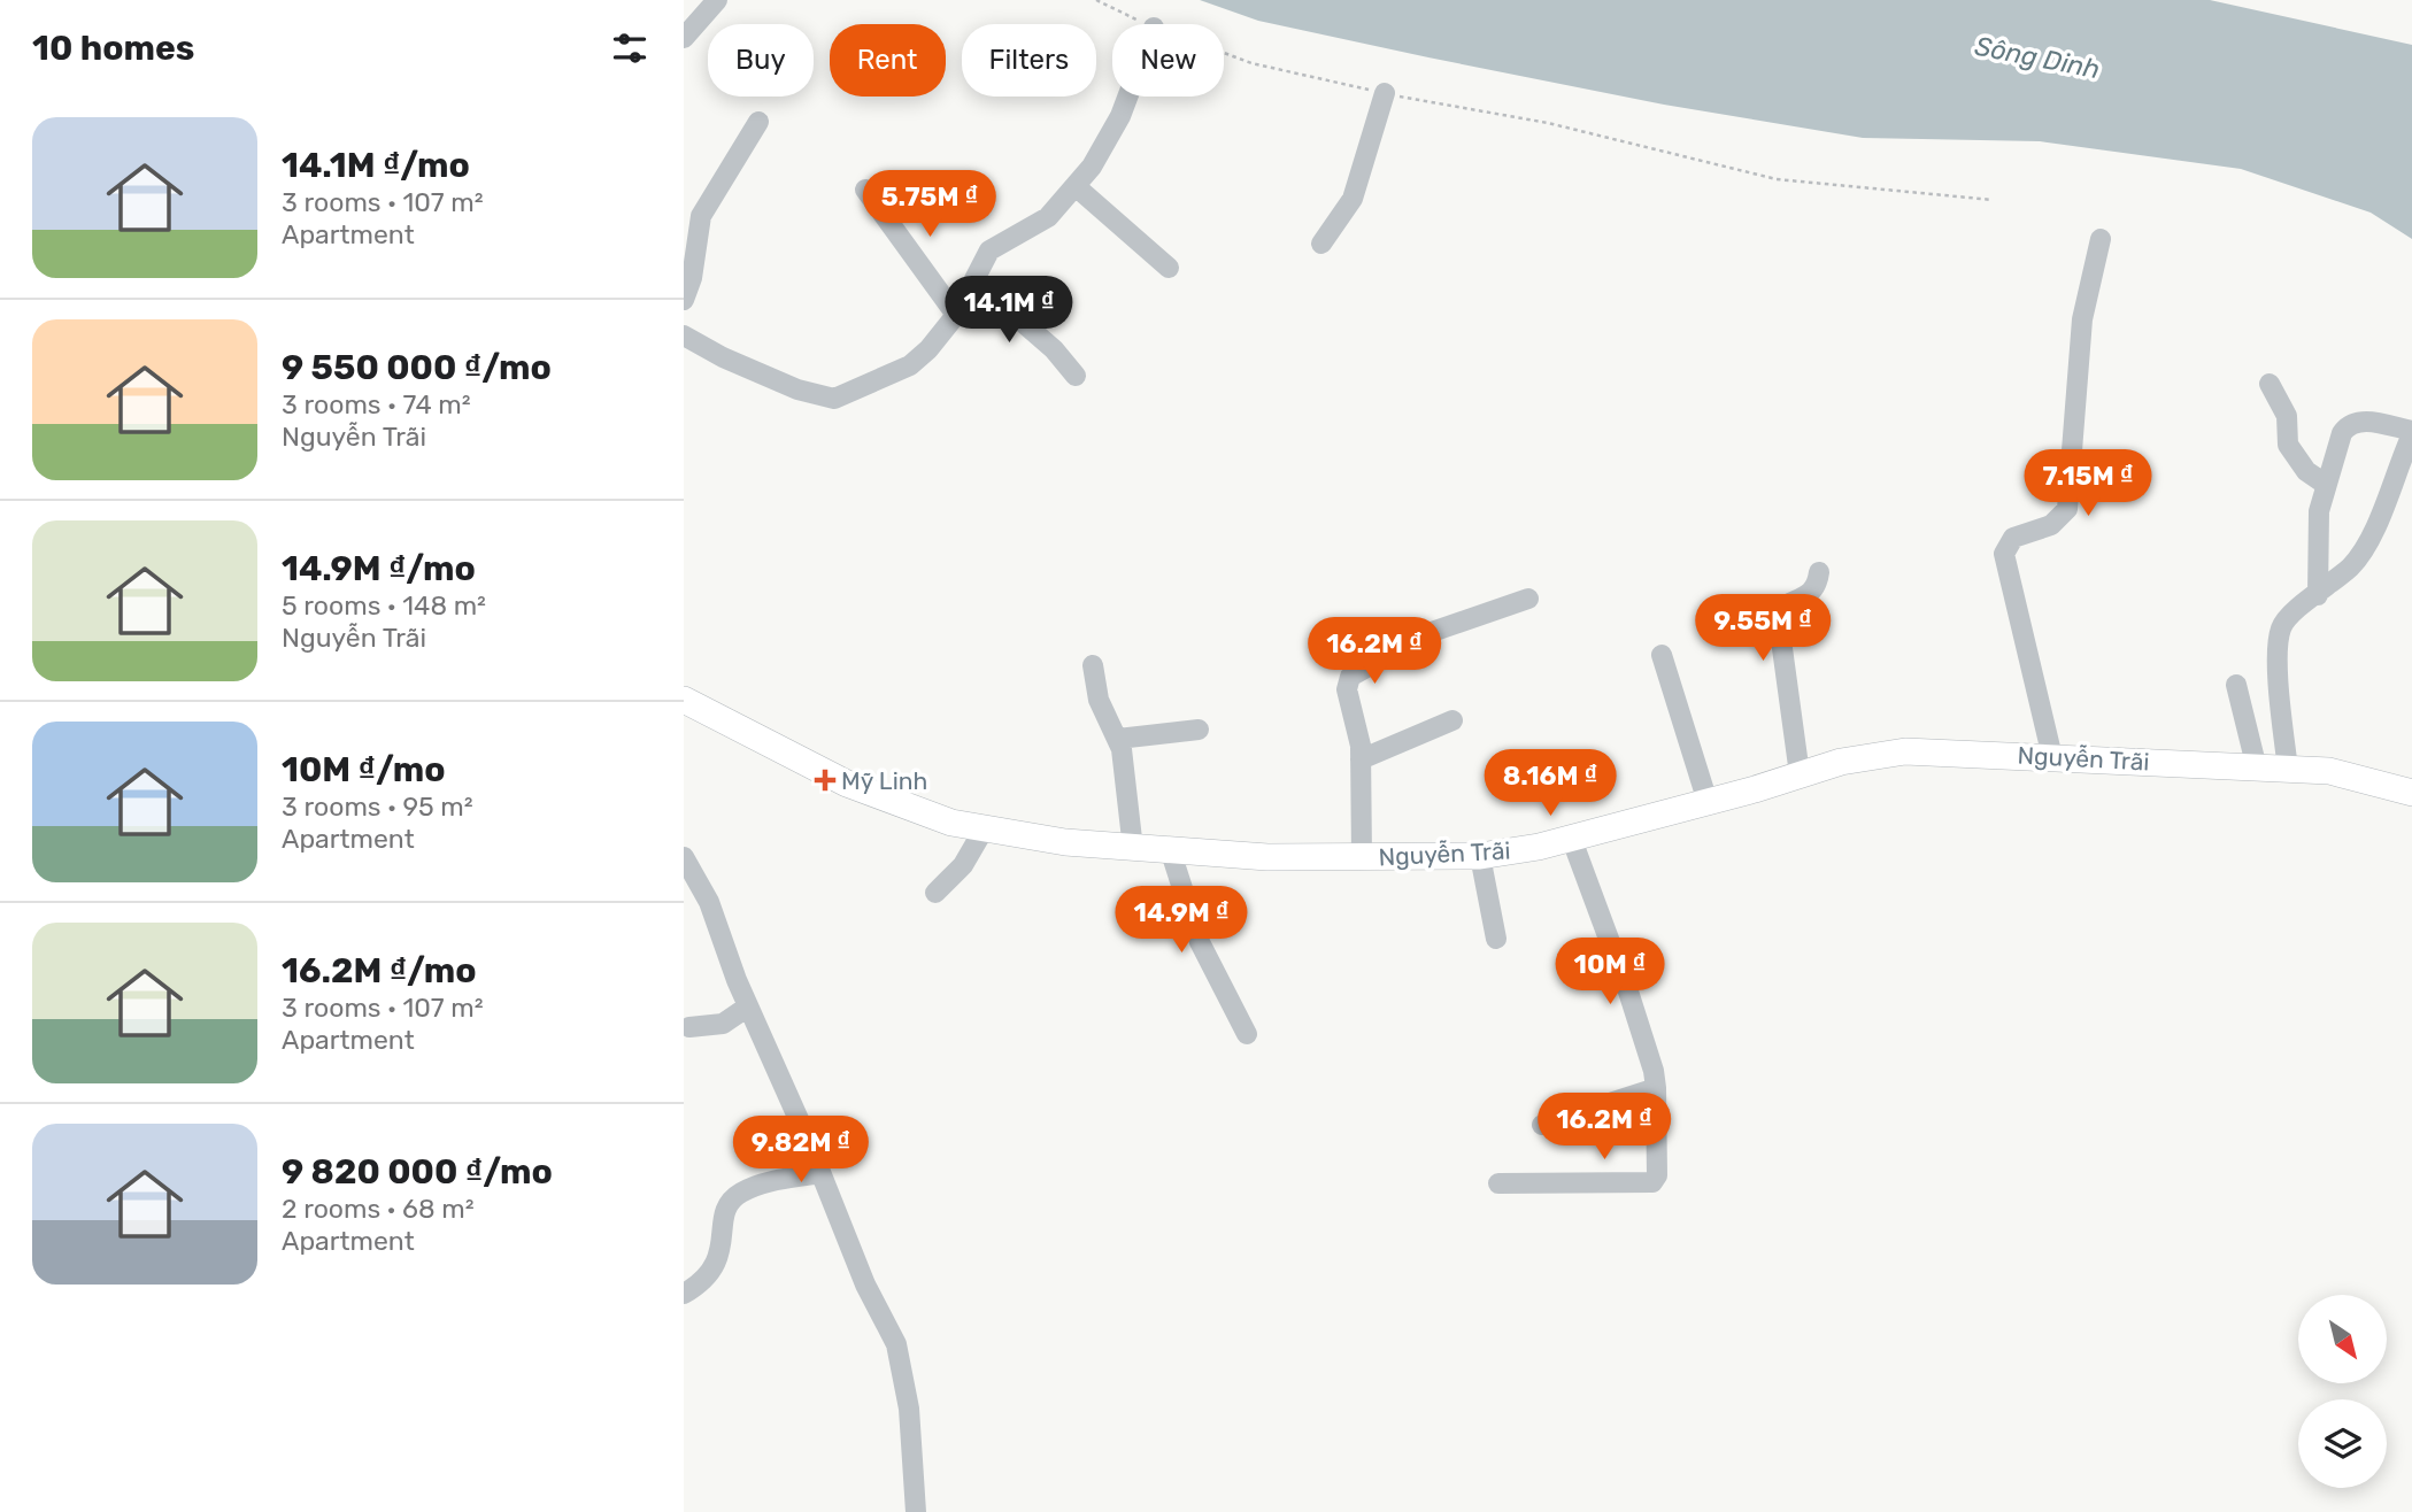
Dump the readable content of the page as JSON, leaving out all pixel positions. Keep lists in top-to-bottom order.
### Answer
{
  "streets": {
    "main road": ["Nguyễn Trãi"]
  },
  "water": ["Sông Dinh"],
  "places": {
    "health": ["Mỹ Linh"]
  },
  "north": "bottom right",
  "page": {
    "heading": "10 homes",
    "chip": [
      "Buy",
      "Rent",
      "Filters",
      "New"
    ],
    "list": [
      {
        "name": "14.1M ₫/mo",
        "note": "3 rooms · 107 m² · Apartment"
      },
      {
        "name": "9 550 000 ₫/mo",
        "note": "3 rooms · 74 m² · Nguyễn Trãi"
      },
      {
        "name": "14.9M ₫/mo",
        "note": "5 rooms · 148 m² · Nguyễn Trãi"
      },
      {
        "name": "10M ₫/mo",
        "note": "3 rooms · 95 m² · Apartment"
      },
      {
        "name": "16.2M ₫/mo",
        "note": "3 rooms · 107 m² · Apartment"
      },
      {
        "name": "9 820 000 ₫/mo",
        "note": "2 rooms · 68 m² · Apartment"
      }
    ],
    "price": [
      "5.75M ₫",
      "14.1M ₫",
      "7.15M ₫",
      "9.55M ₫",
      "16.2M ₫",
      "8.16M ₫",
      "14.9M ₫",
      "10M ₫",
      "16.2M ₫",
      "9.82M ₫"
    ]
  }
}
